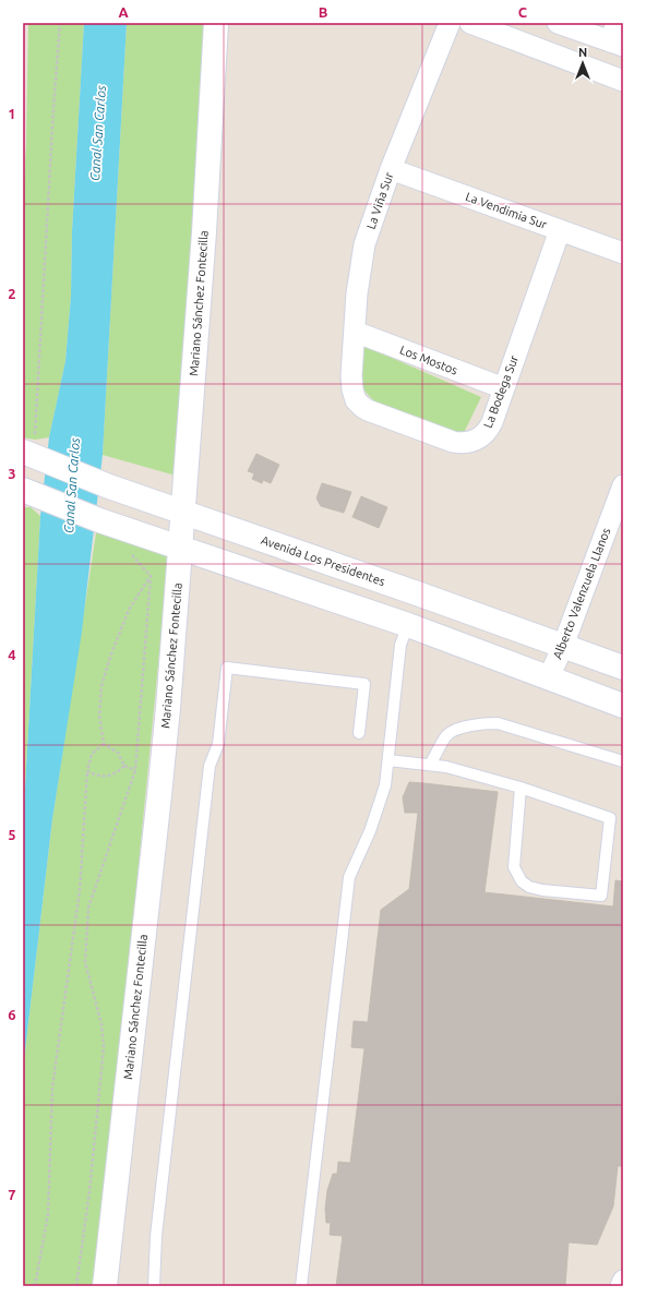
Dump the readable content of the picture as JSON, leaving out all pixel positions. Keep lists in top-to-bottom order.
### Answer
{
  "streets": {
    "street": [
      "La Viña Sur",
      "La Vendimia Sur",
      "Mariano Sánchez Fontecilla",
      "Los Mostos",
      "La Bodega Sur",
      "Avenida Los Presidentes",
      "Alberto Valenzuela Llanos"
    ]
  },
  "crossings": [
    ["La Viña Sur", "La Vendimia Sur"],
    ["La Viña Sur", "Los Mostos"],
    ["La Viña Sur", "La Bodega Sur"],
    ["La Vendimia Sur", "La Bodega Sur"],
    ["Mariano Sánchez Fontecilla", "Avenida Los Presidentes"],
    ["Los Mostos", "La Bodega Sur"],
    ["Avenida Los Presidentes", "Alberto Valenzuela Llanos"]
  ],
  "water": ["Canal San Carlos"],
  "north": "top",
  "grid": {
    "columns": ["A", "B", "C"],
    "rows": [
      "1",
      "2",
      "3",
      "4",
      "5",
      "6",
      "7"
    ]
  }
}
